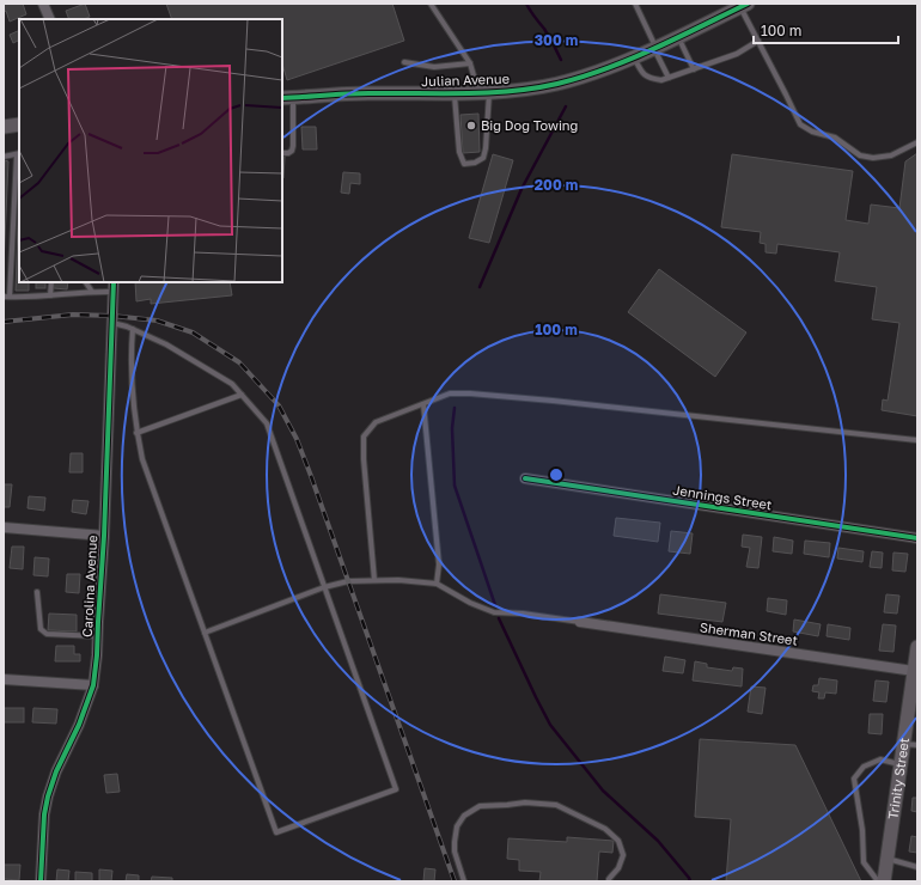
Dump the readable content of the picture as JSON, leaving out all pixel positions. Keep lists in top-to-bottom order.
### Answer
{
  "streets": {
    "street": [
      "Julian Avenue",
      "Jennings Street",
      "Carolina Avenue",
      "Sherman Street",
      "Trinity Street"
    ]
  },
  "crossings": [
    ["Sherman Street", "Trinity Street"]
  ],
  "places": ["Big Dog Towing"],
  "scale_bar": "100 m",
  "rings": ["300 m", "200 m", "100 m"]
}
